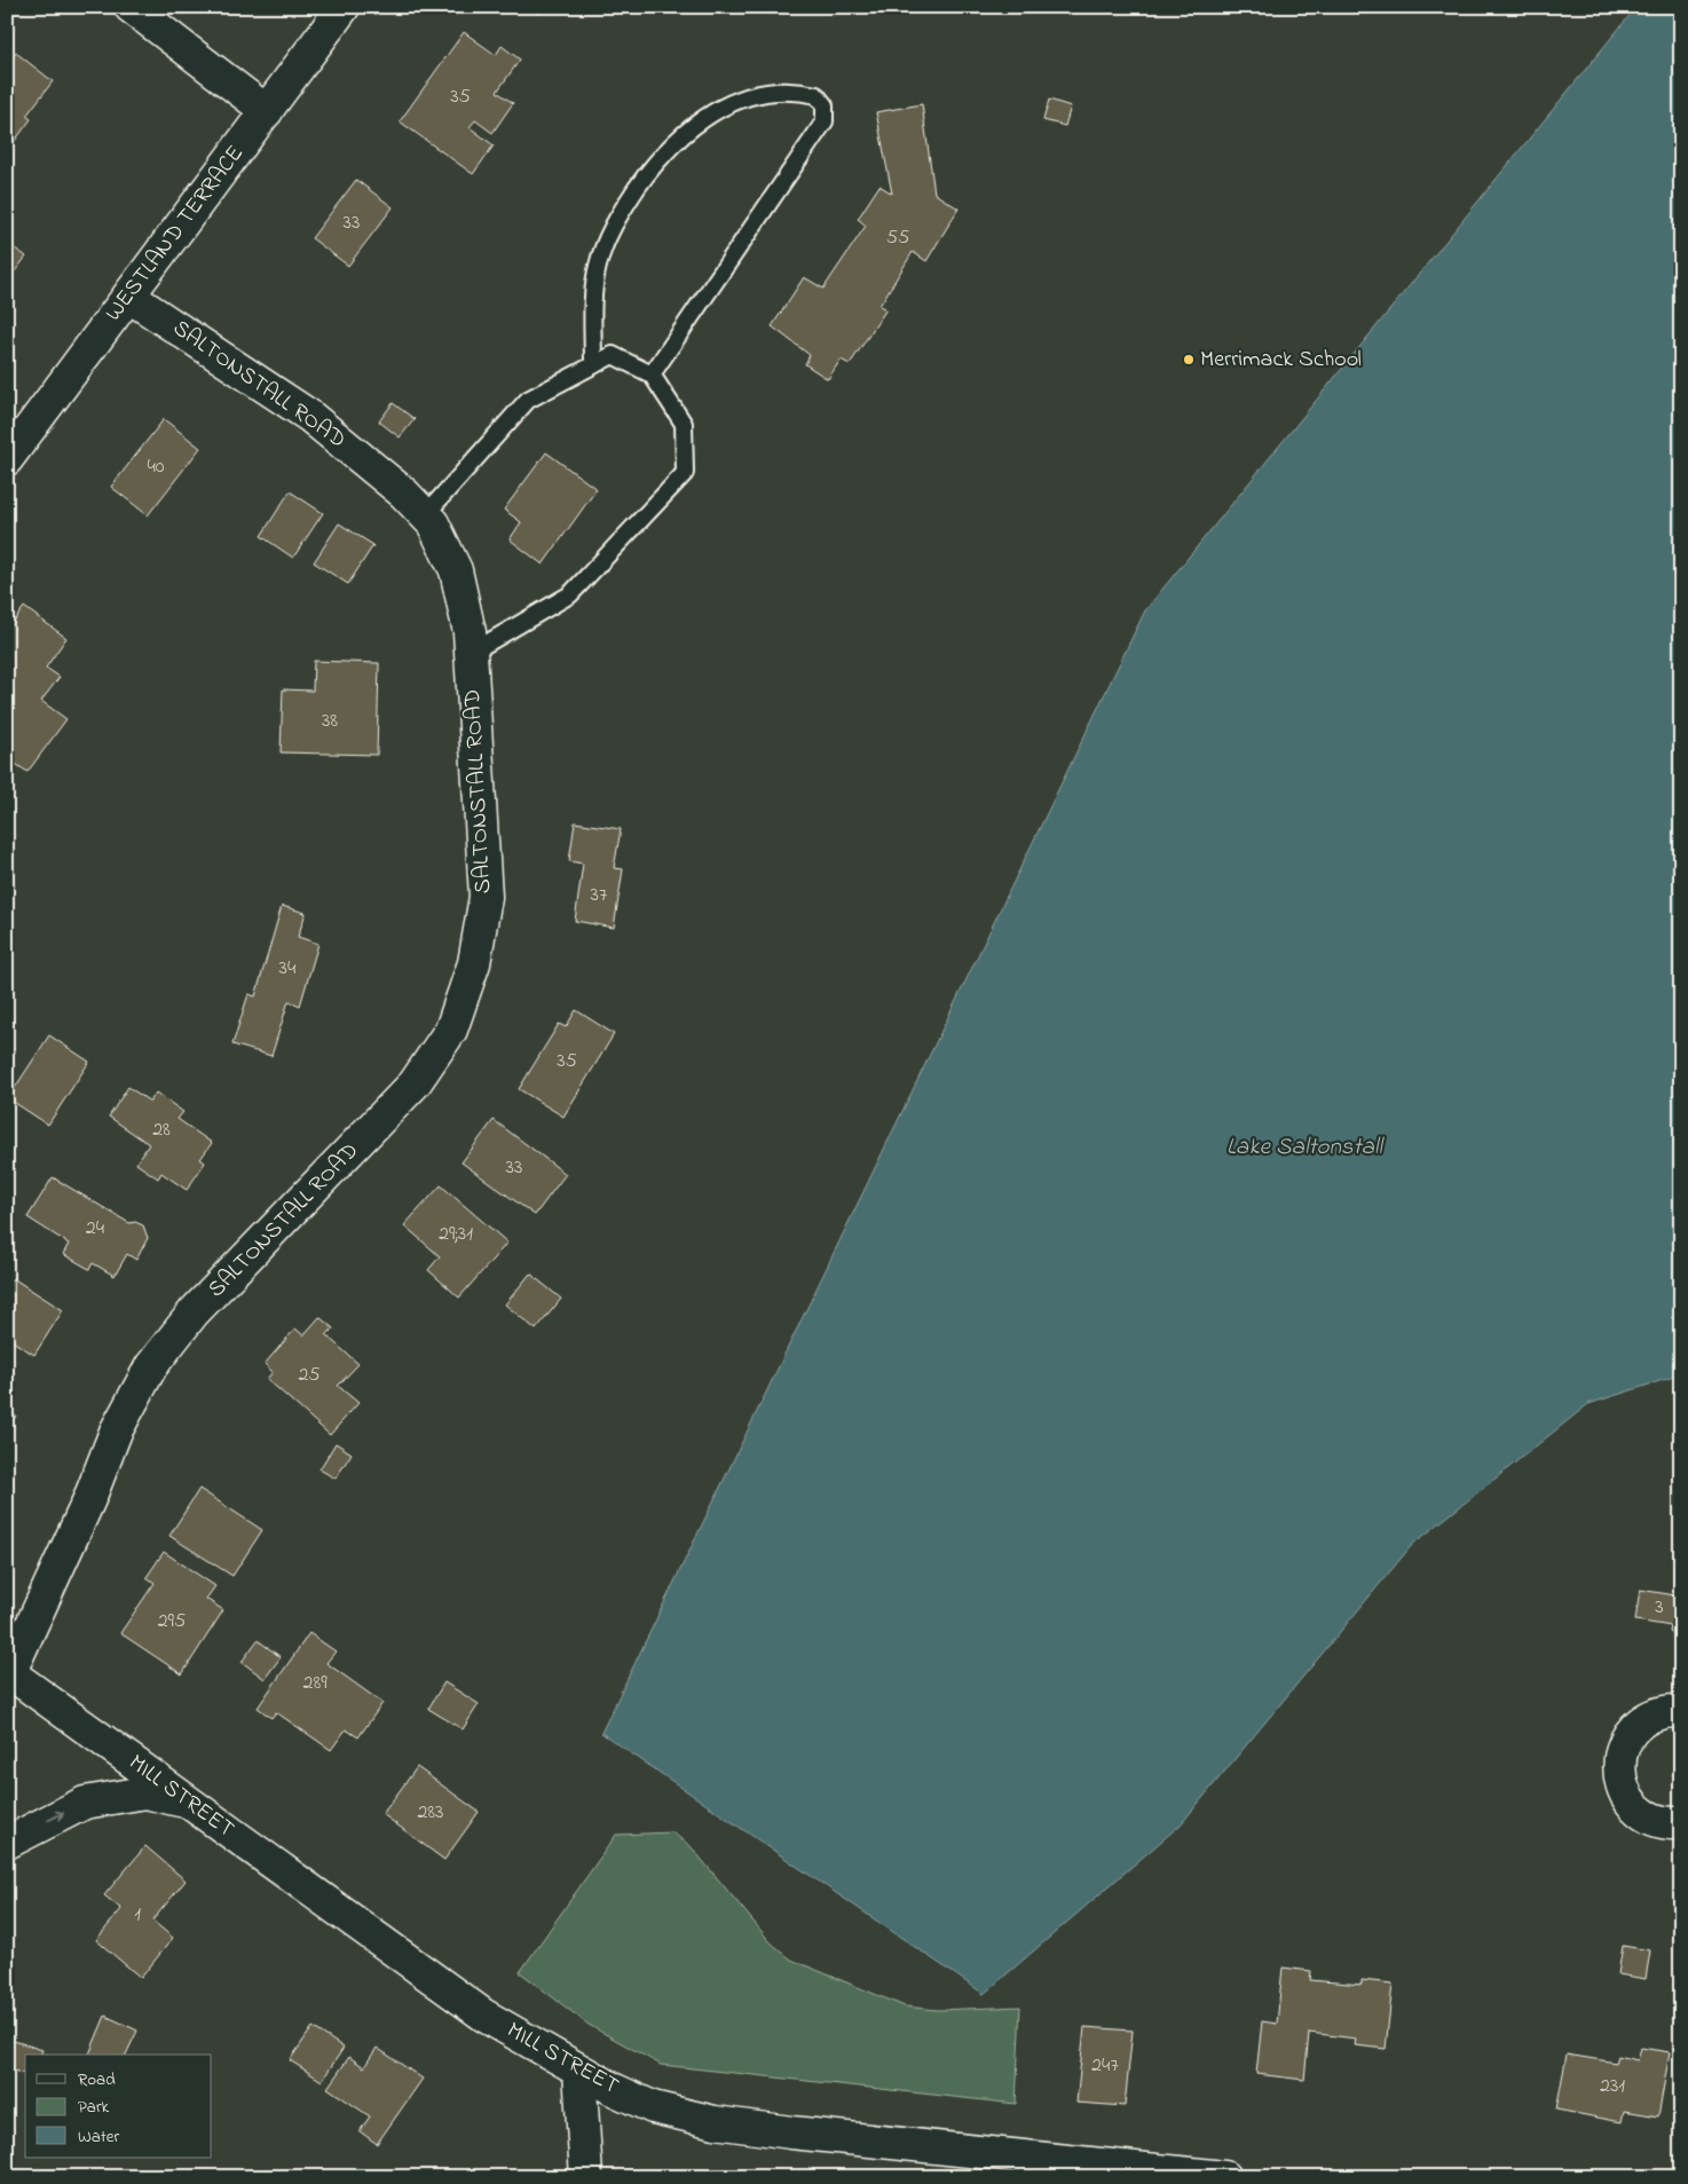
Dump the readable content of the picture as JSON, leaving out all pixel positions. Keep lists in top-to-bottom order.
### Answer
{
  "streets": {
    "street": ["WESTLAND TERRACE", "SALTONSTALL ROAD", "MILL STREET"]
  },
  "crossings": [
    ["WESTLAND TERRACE", "SALTONSTALL ROAD"],
    ["SALTONSTALL ROAD", "MILL STREET"]
  ],
  "water": ["Lake Saltonstall"],
  "places": ["Merrimack School"],
  "house_numbers": [
    "35",
    "33",
    "55",
    "40",
    "38",
    "37",
    "34",
    "35",
    "28",
    "33",
    "24",
    "29;31",
    "25",
    "3",
    "295",
    "289",
    "283",
    "1",
    "247",
    "231"
  ],
  "legend": ["Road", "Park", "Water"]
}
